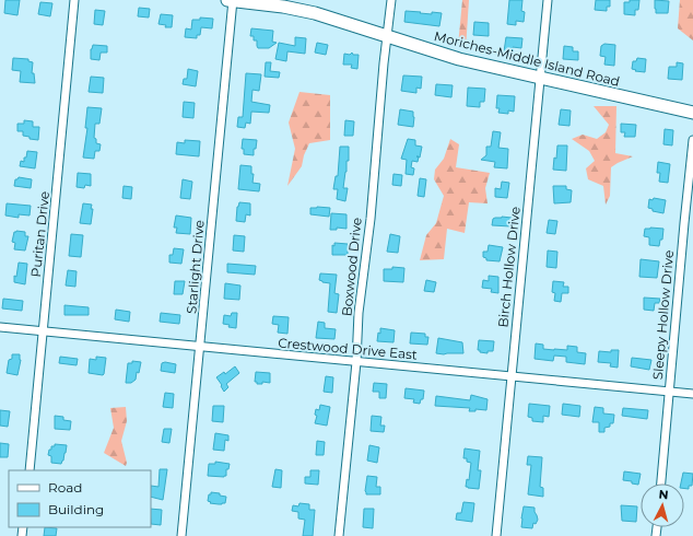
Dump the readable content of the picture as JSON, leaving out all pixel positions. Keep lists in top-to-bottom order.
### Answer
{
  "streets": {
    "main road": ["Moriches-Middle Island Road"],
    "street": [
      "Puritan Drive",
      "Starlight Drive",
      "Boxwood Drive",
      "Birch Hollow Drive",
      "Sleepy Hollow Drive",
      "Crestwood Drive East"
    ]
  },
  "crossings": [
    ["Moriches-Middle Island Road", "Starlight Drive"],
    ["Moriches-Middle Island Road", "Boxwood Drive"],
    ["Moriches-Middle Island Road", "Birch Hollow Drive"],
    ["Puritan Drive", "Crestwood Drive East"],
    ["Starlight Drive", "Crestwood Drive East"],
    ["Boxwood Drive", "Crestwood Drive East"],
    ["Birch Hollow Drive", "Crestwood Drive East"],
    ["Sleepy Hollow Drive", "Crestwood Drive East"]
  ],
  "legend": ["Road", "Building"],
  "north": "top"
}
